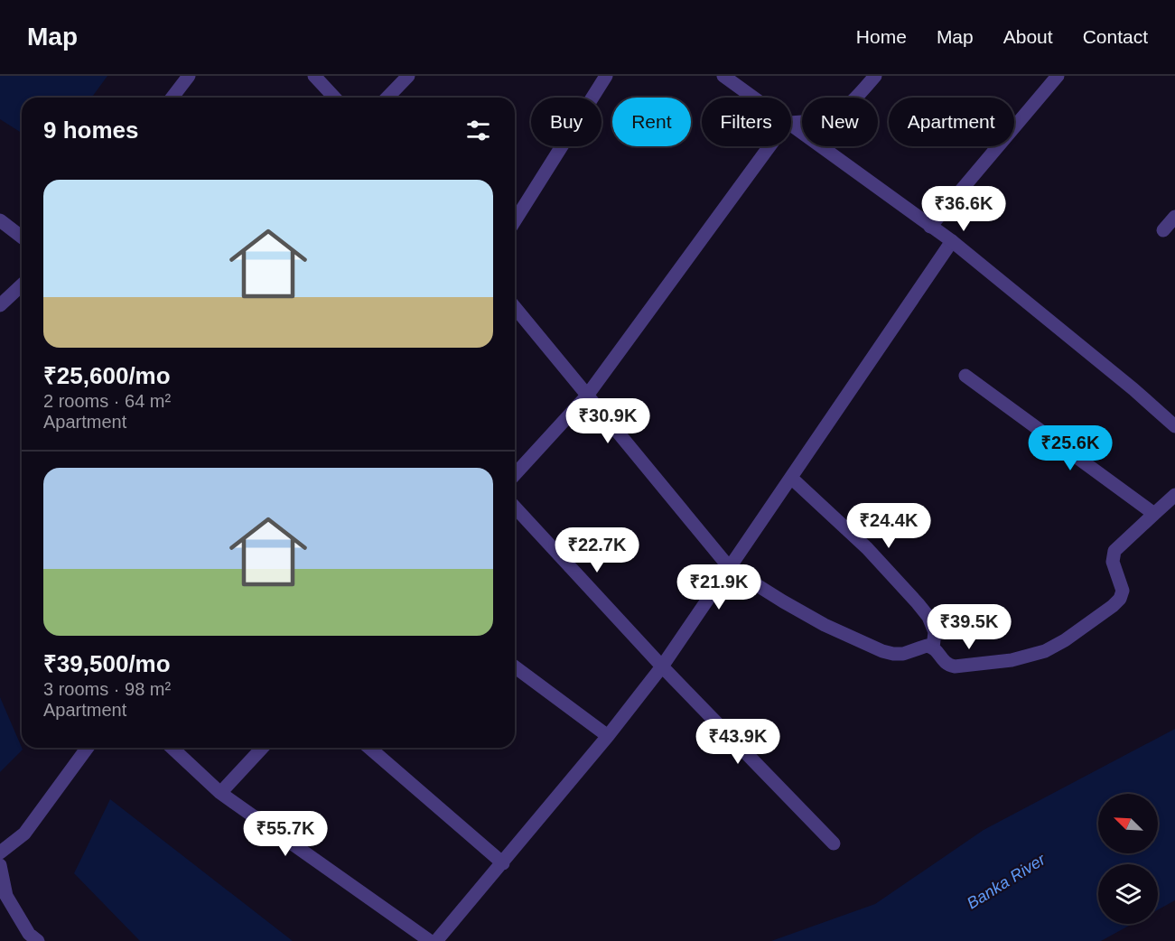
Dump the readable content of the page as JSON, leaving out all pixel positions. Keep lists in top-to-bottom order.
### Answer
{
  "water": ["Banka River"],
  "north": "top left",
  "page": {
    "header": "Map",
    "nav": [
      "Home",
      "Map",
      "About",
      "Contact"
    ],
    "chip": [
      "Buy",
      "Rent",
      "Filters",
      "New",
      "Apartment"
    ],
    "heading": "9 homes",
    "list": [
      {
        "name": "₹25,600/mo",
        "note": "2 rooms · 64 m² · Apartment"
      },
      {
        "name": "₹39,500/mo",
        "note": "3 rooms · 98 m² · Apartment"
      }
    ],
    "price": [
      "₹36.6K",
      "₹30.9K",
      "₹25.6K",
      "₹24.4K",
      "₹22.7K",
      "₹21.9K",
      "₹39.5K",
      "₹43.9K",
      "₹55.7K"
    ]
  }
}
